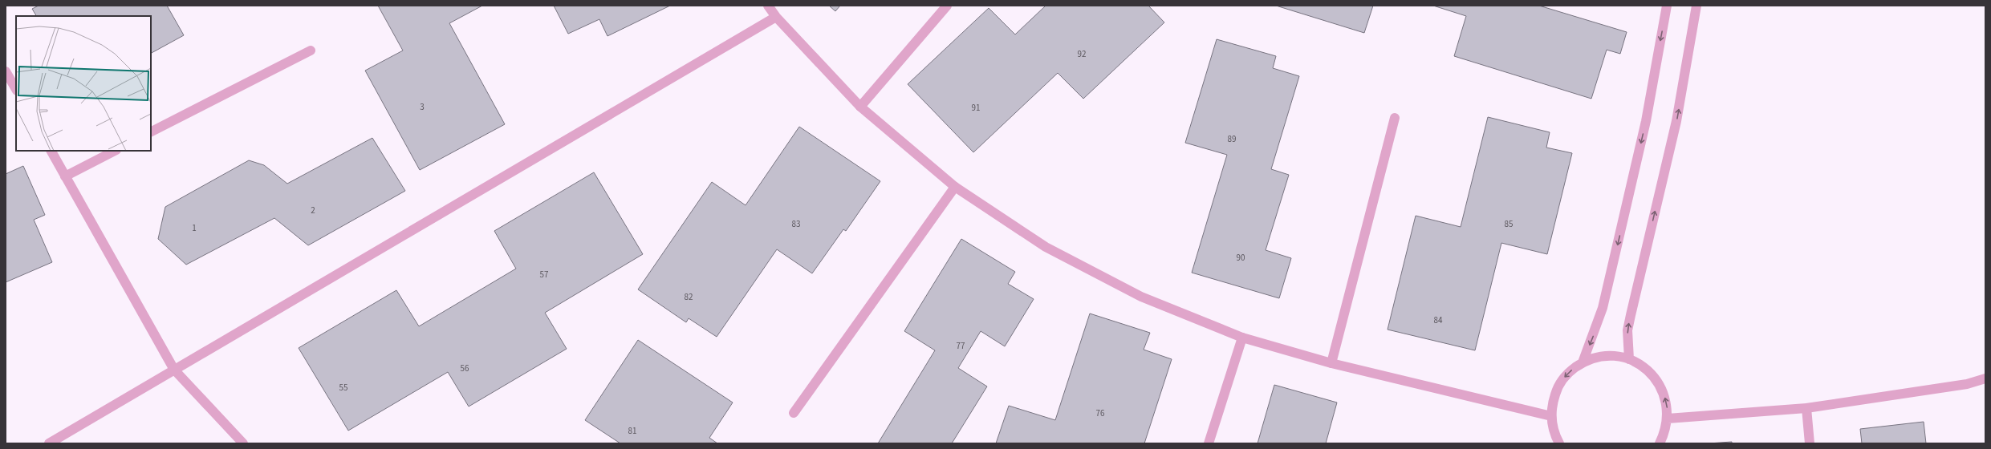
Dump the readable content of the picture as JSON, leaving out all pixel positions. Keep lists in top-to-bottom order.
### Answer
{
  "house_numbers": [
    "92",
    "3",
    "91",
    "89",
    "2",
    "83",
    "85",
    "1",
    "90",
    "57",
    "82",
    "84",
    "77",
    "56",
    "55",
    "76",
    "81"
  ]
}
